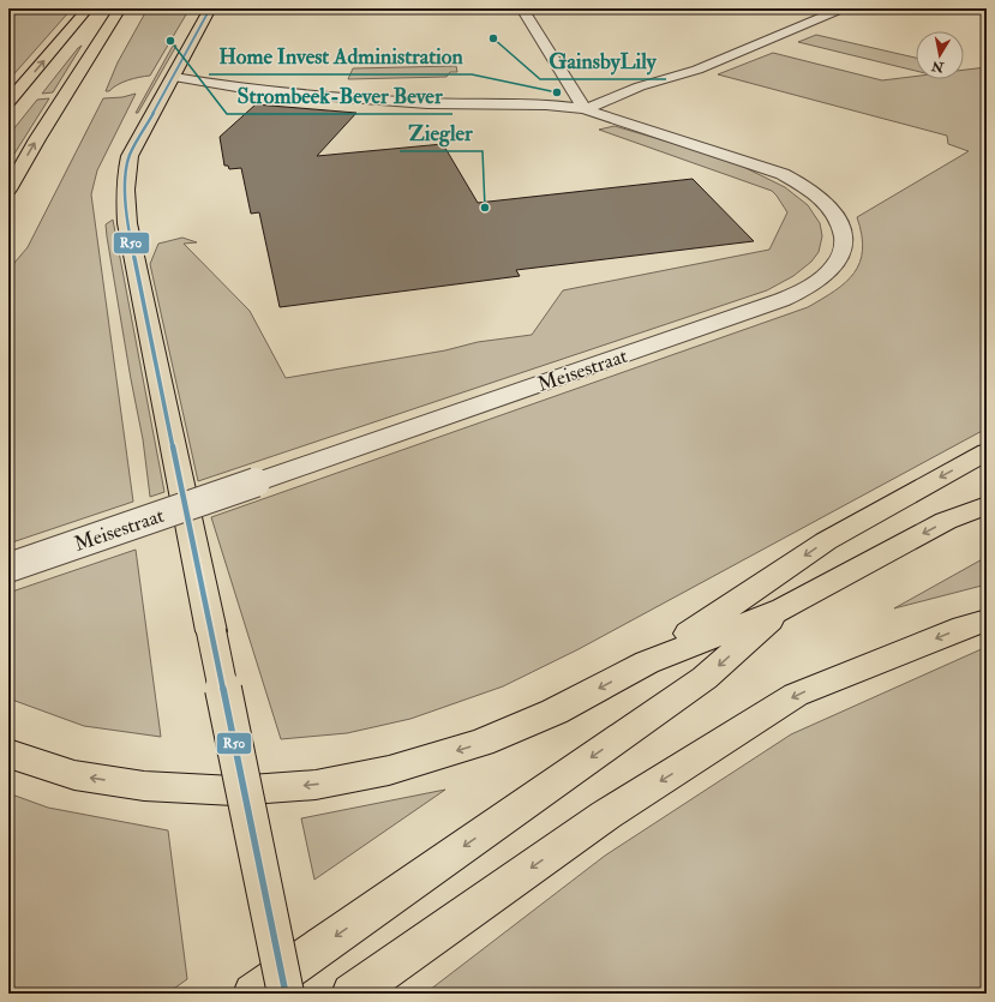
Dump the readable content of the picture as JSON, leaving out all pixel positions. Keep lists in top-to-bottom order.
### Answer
{
  "streets": {
    "street": ["Meisestraat"]
  },
  "places": [
    "GainsbyLily",
    "Strombeek-Bever Bever",
    "Home Invest Administration",
    "Ziegler"
  ],
  "lines": ["transit line R50"],
  "north": "bottom"
}
